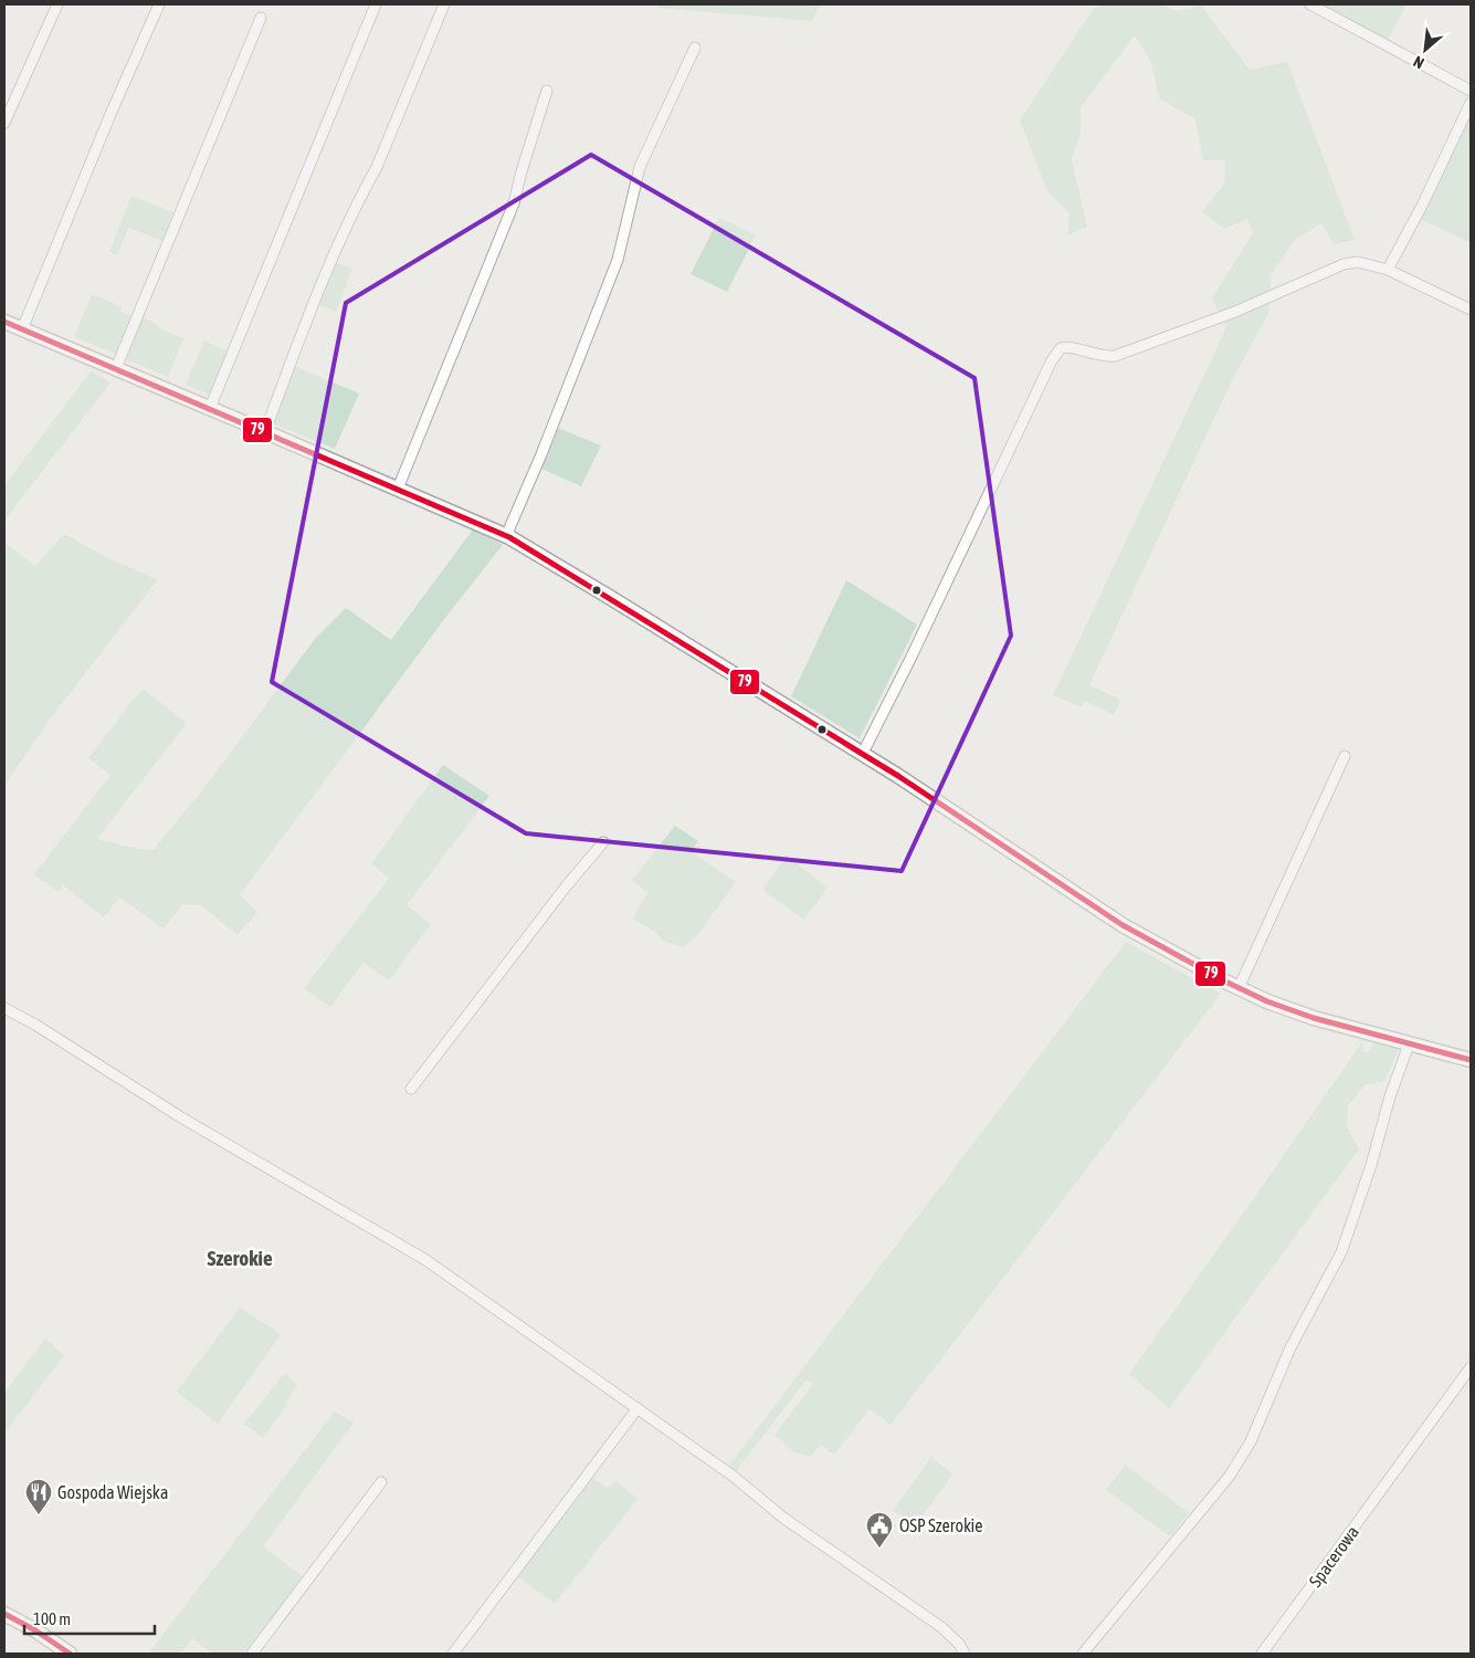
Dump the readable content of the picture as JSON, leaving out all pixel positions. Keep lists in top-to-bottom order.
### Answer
{
  "streets": {
    "street": ["Spacerowa"]
  },
  "districts": ["Szerokie"],
  "places": {
    "restaurant": ["Gospoda Wiejska"],
    "public building": ["OSP Szerokie"]
  },
  "lines": ["transit line 79"],
  "scale_bar": "100 m",
  "north": "bottom left"
}
